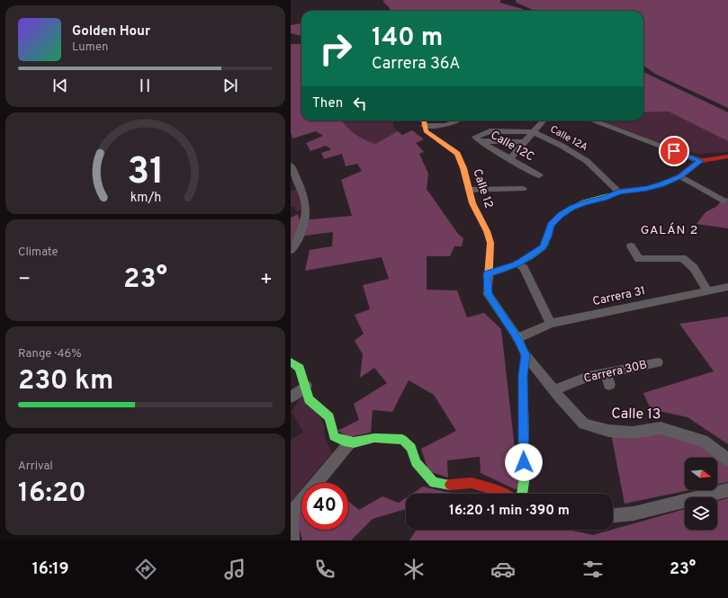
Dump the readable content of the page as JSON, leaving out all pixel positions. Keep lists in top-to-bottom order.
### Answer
{
  "streets": {
    "street": [
      "Calle 12A",
      "Calle 12C",
      "Calle 12",
      "Carrera 31",
      "Carrera 30B",
      "Calle 13"
    ]
  },
  "crossings": [
    ["Calle 12A", "Calle 12C"],
    ["Calle 12", "Carrera 31"],
    ["Calle 12", "Calle 13"],
    ["Carrera 30B", "Calle 13"]
  ],
  "districts": ["GALÁN 2"],
  "north": "right",
  "page": {
    "turn": ["140 m", "Carrera 36A"],
    "song": ["Golden Hour", "Lumen"],
    "then": "Then",
    "tile": [
      "Climate",
      ["Range · 46%", "230 km"],
      ["Arrival", "16:20"]
    ],
    "heat": ["−", "23°", "+"],
    "limit": "40",
    "trip": "16:20 · 1 min · 390 m",
    "tabs": ["16:19", "23°"],
    "gauge": ["31", "km/h"]
  }
}
